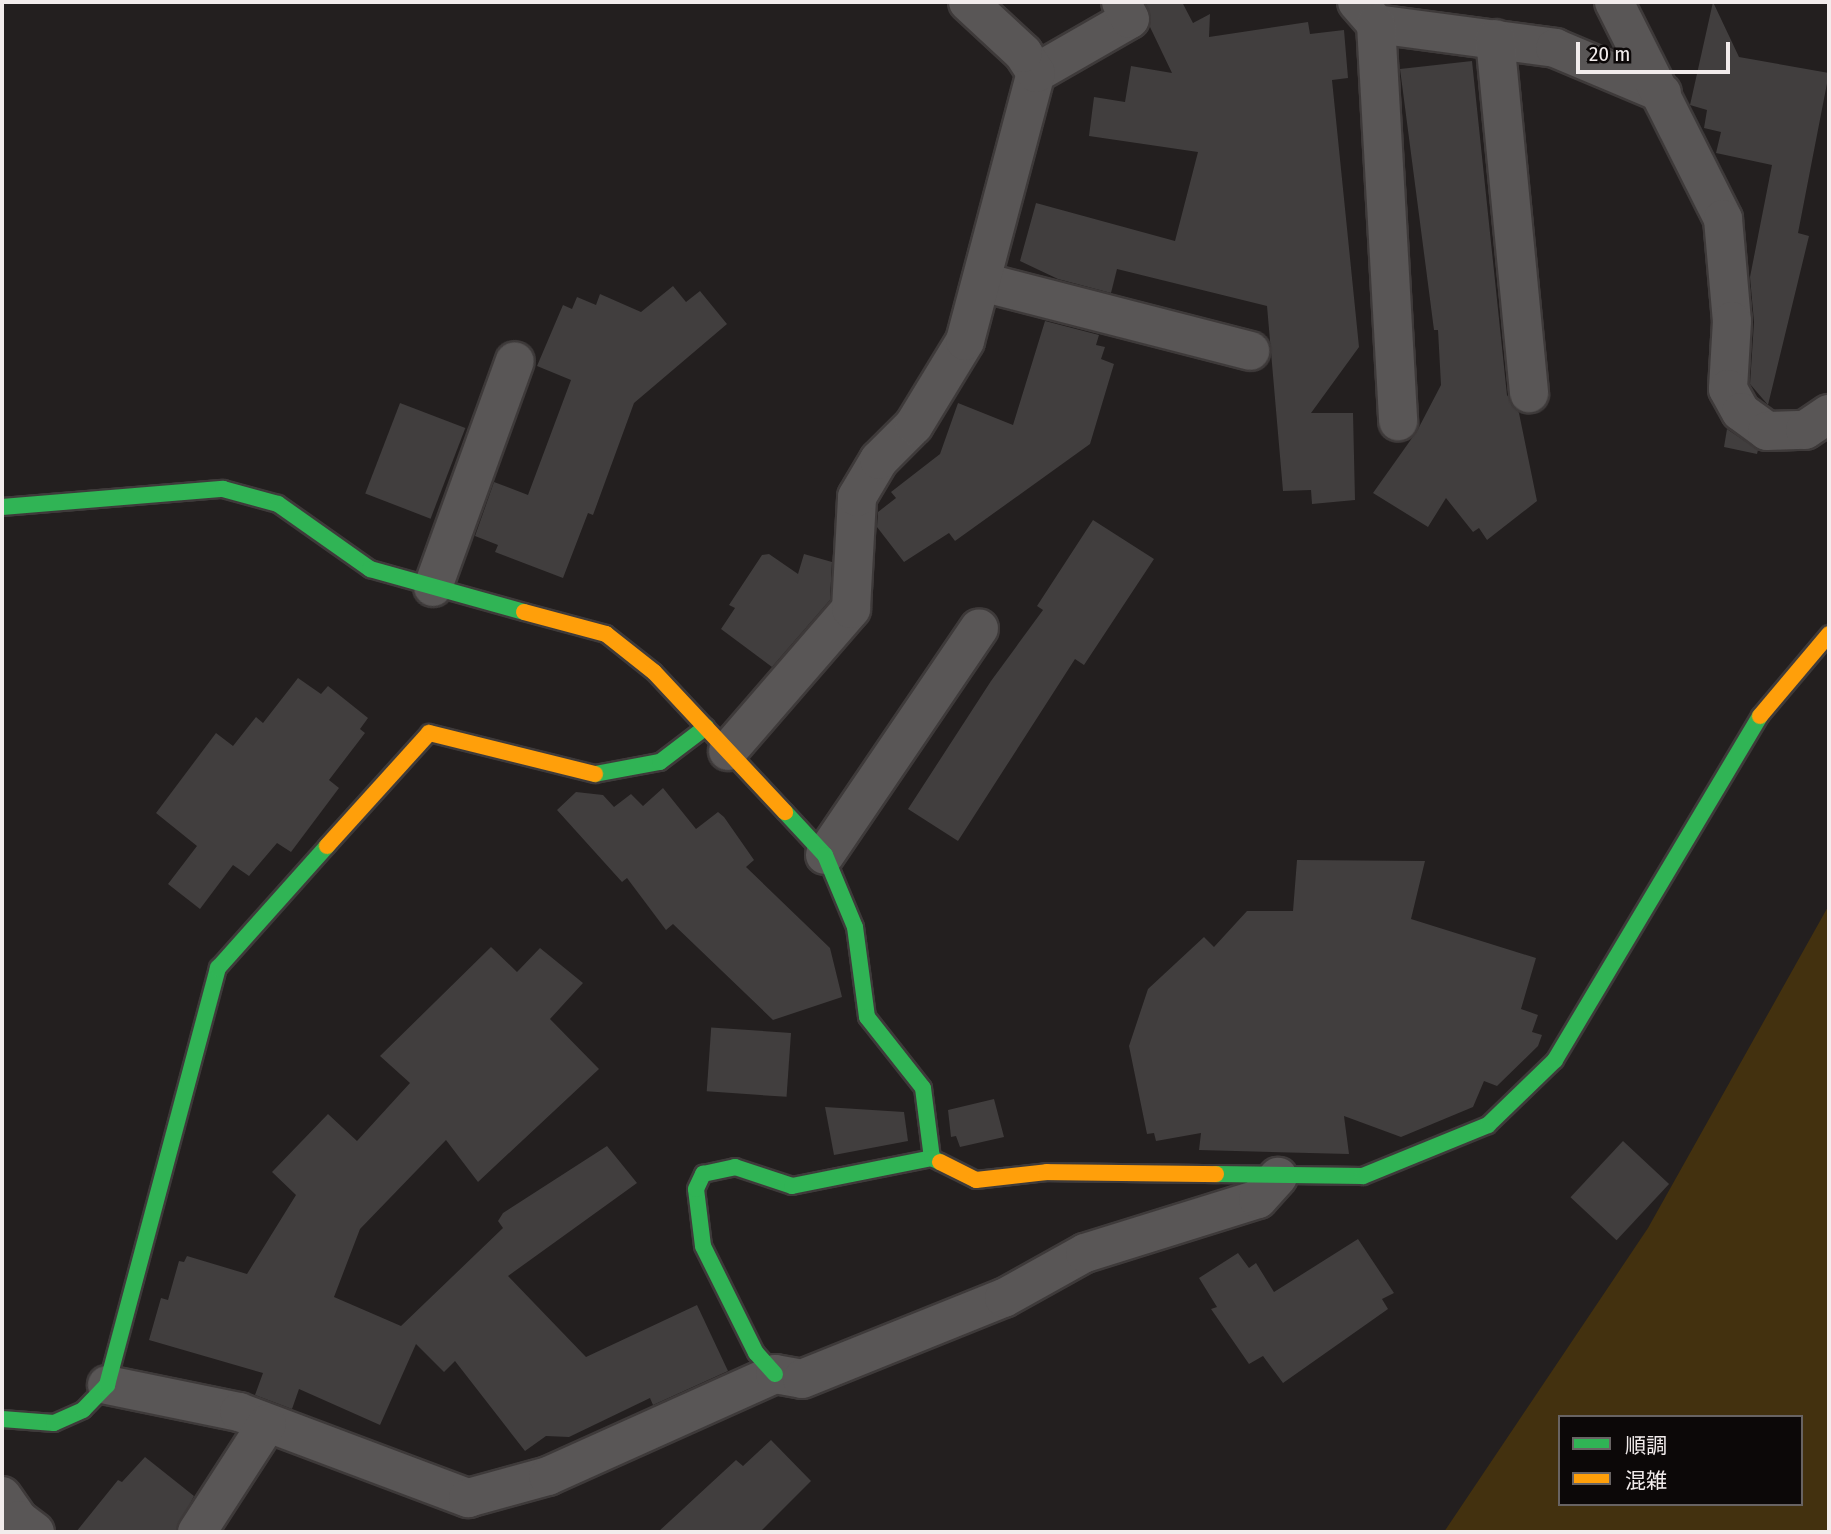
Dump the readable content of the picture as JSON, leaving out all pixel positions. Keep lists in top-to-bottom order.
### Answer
{
  "legend": ["順調", "混雑"],
  "scale_bar": "20 m"
}
